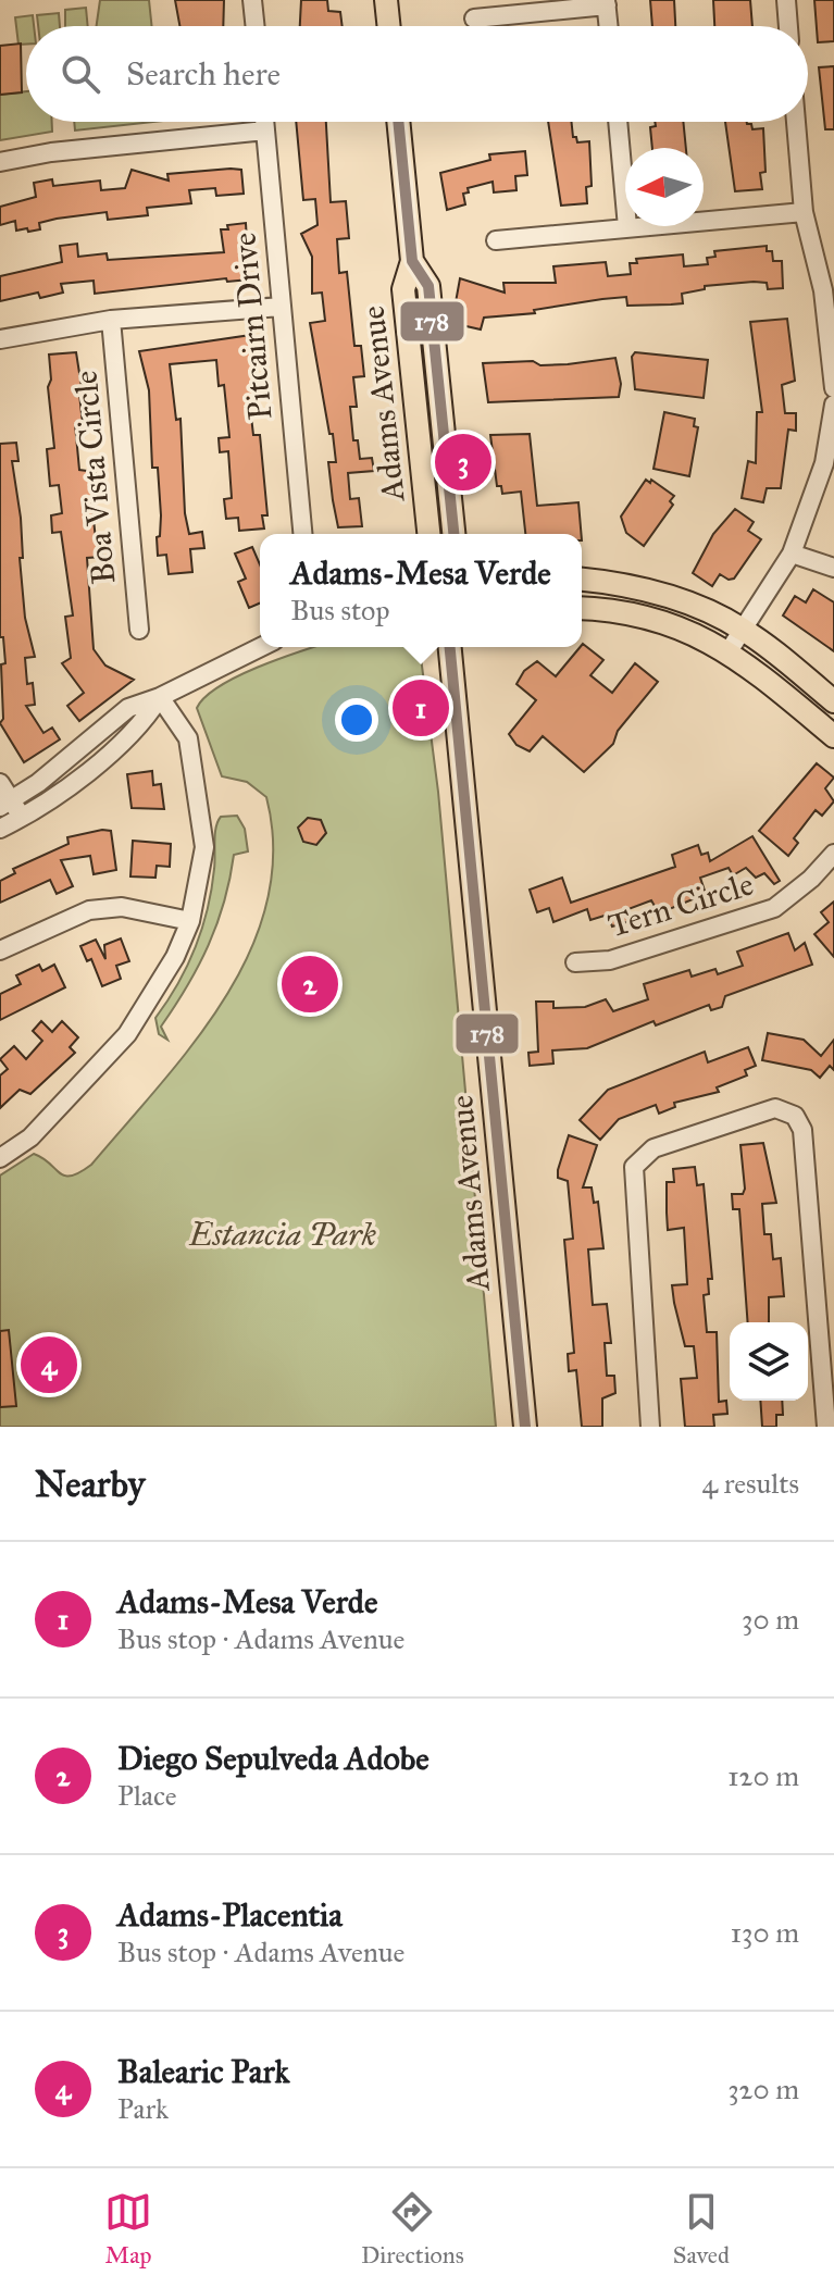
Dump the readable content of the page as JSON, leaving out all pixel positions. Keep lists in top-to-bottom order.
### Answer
{
  "streets": {
    "main road": ["Adams Avenue"],
    "street": ["Pitcairn Drive", "Boa Vista Circle", "Tern Circle"]
  },
  "parks": ["Estancia Park"],
  "lines": ["transit line 178"],
  "north": "left",
  "page": {
    "search": "Search here",
    "pins": [
      "3",
      "1",
      "2",
      "4"
    ],
    "popup": ["Adams-Mesa Verde", "Bus stop"],
    "heading": ["Nearby", "4 results"],
    "list": [
      {
        "mark": "1",
        "name": "Adams-Mesa Verde",
        "note": "Bus stop · Adams Avenue",
        "value": "30 m"
      },
      {
        "mark": "2",
        "name": "Diego Sepulveda Adobe",
        "note": "Place",
        "value": "120 m"
      },
      {
        "mark": "3",
        "name": "Adams-Placentia",
        "note": "Bus stop · Adams Avenue",
        "value": "130 m"
      },
      {
        "mark": "4",
        "name": "Balearic Park",
        "note": "Park",
        "value": "320 m"
      }
    ],
    "nav": ["Map", "Directions", "Saved"]
  }
}
